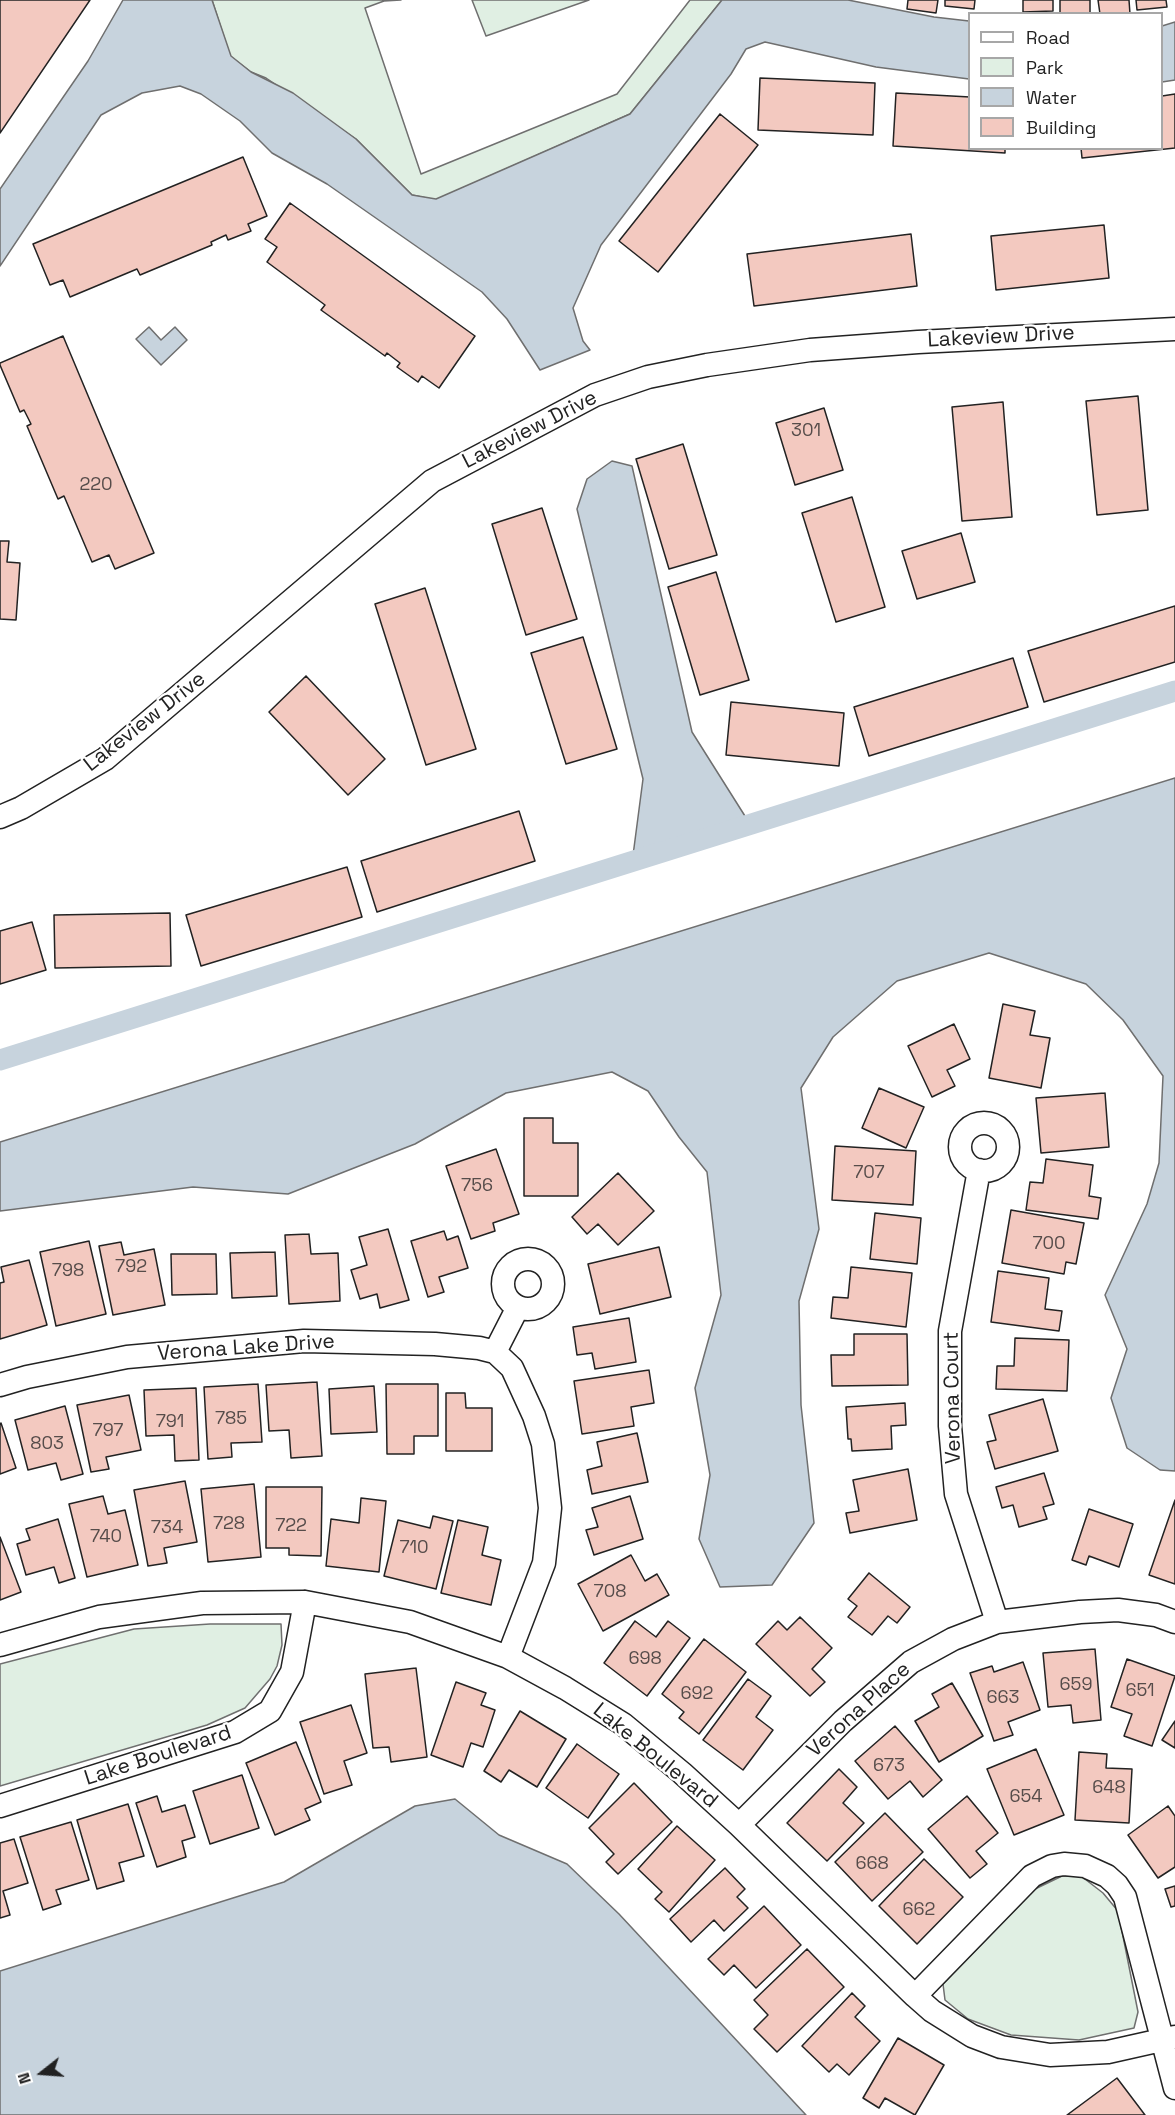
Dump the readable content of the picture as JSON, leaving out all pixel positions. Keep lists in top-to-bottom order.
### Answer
{
  "streets": {
    "street": [
      "Lakeview Drive",
      "Verona Lake Drive",
      "Verona Court",
      "Verona Place",
      "Lake Boulevard"
    ]
  },
  "crossings": [
    ["Verona Court", "Verona Place"],
    ["Verona Place", "Lake Boulevard"]
  ],
  "house_numbers": [
    "301",
    "220",
    "707",
    "756",
    "700",
    "792",
    "798",
    "785",
    "791",
    "797",
    "803",
    "728",
    "722",
    "734",
    "740",
    "710",
    "708",
    "698",
    "659",
    "651",
    "692",
    "663",
    "673",
    "648",
    "654",
    "668",
    "662"
  ],
  "legend": [
    "Road",
    "Park",
    "Water",
    "Building"
  ],
  "north": "left"
}
